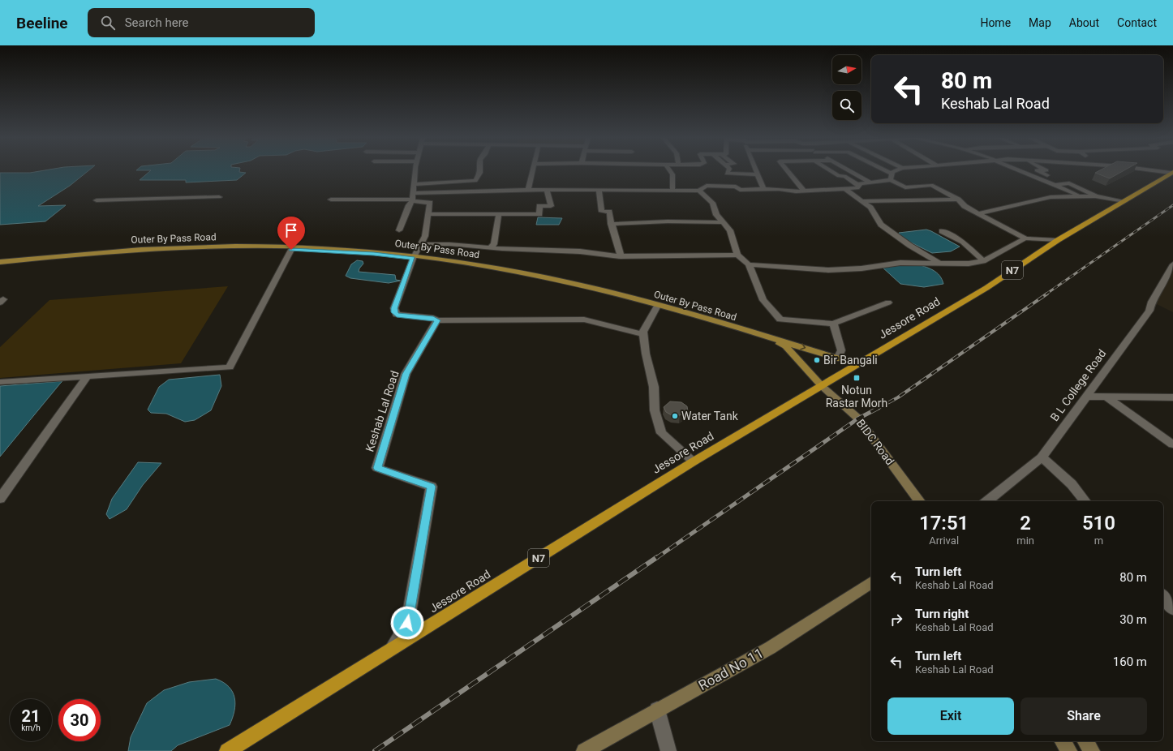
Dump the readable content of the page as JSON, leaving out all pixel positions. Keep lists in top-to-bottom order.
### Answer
{
  "streets": {
    "highway": ["N7", "Jessore Road"],
    "main road": ["Outer By Pass Road"],
    "street": [
      "B L College Road",
      "Keshab Lal Road",
      "BIDC Road",
      "Road No 11"
    ]
  },
  "crossings": [
    ["Outer By Pass Road", "Jessore Road"],
    ["Outer By Pass Road", "BIDC Road"],
    ["Jessore Road", "Keshab Lal Road"],
    ["Jessore Road", "BIDC Road"]
  ],
  "places": {
    "other": ["Bir Bangali", "Water Tank"],
    "transit": ["Notun Rastar Morh"]
  },
  "north": "right",
  "page": {
    "header": "Beeline",
    "search": "Search here",
    "nav": [
      "Home",
      "Map",
      "About",
      "Contact"
    ],
    "turn": ["80 m", "Keshab Lal Road"],
    "eta": [
      "17:51",
      "Arrival",
      "2",
      "min",
      "510",
      "m"
    ],
    "list": [
      {
        "name": "Turn left",
        "note": "Keshab Lal Road",
        "value": "80 m"
      },
      {
        "name": "Turn right",
        "note": "Keshab Lal Road",
        "value": "30 m"
      },
      {
        "name": "Turn left",
        "note": "Keshab Lal Road",
        "value": "160 m"
      }
    ],
    "buttons": ["Exit", "Share"],
    "speed": "21 km/h",
    "limit": "30"
  }
}
